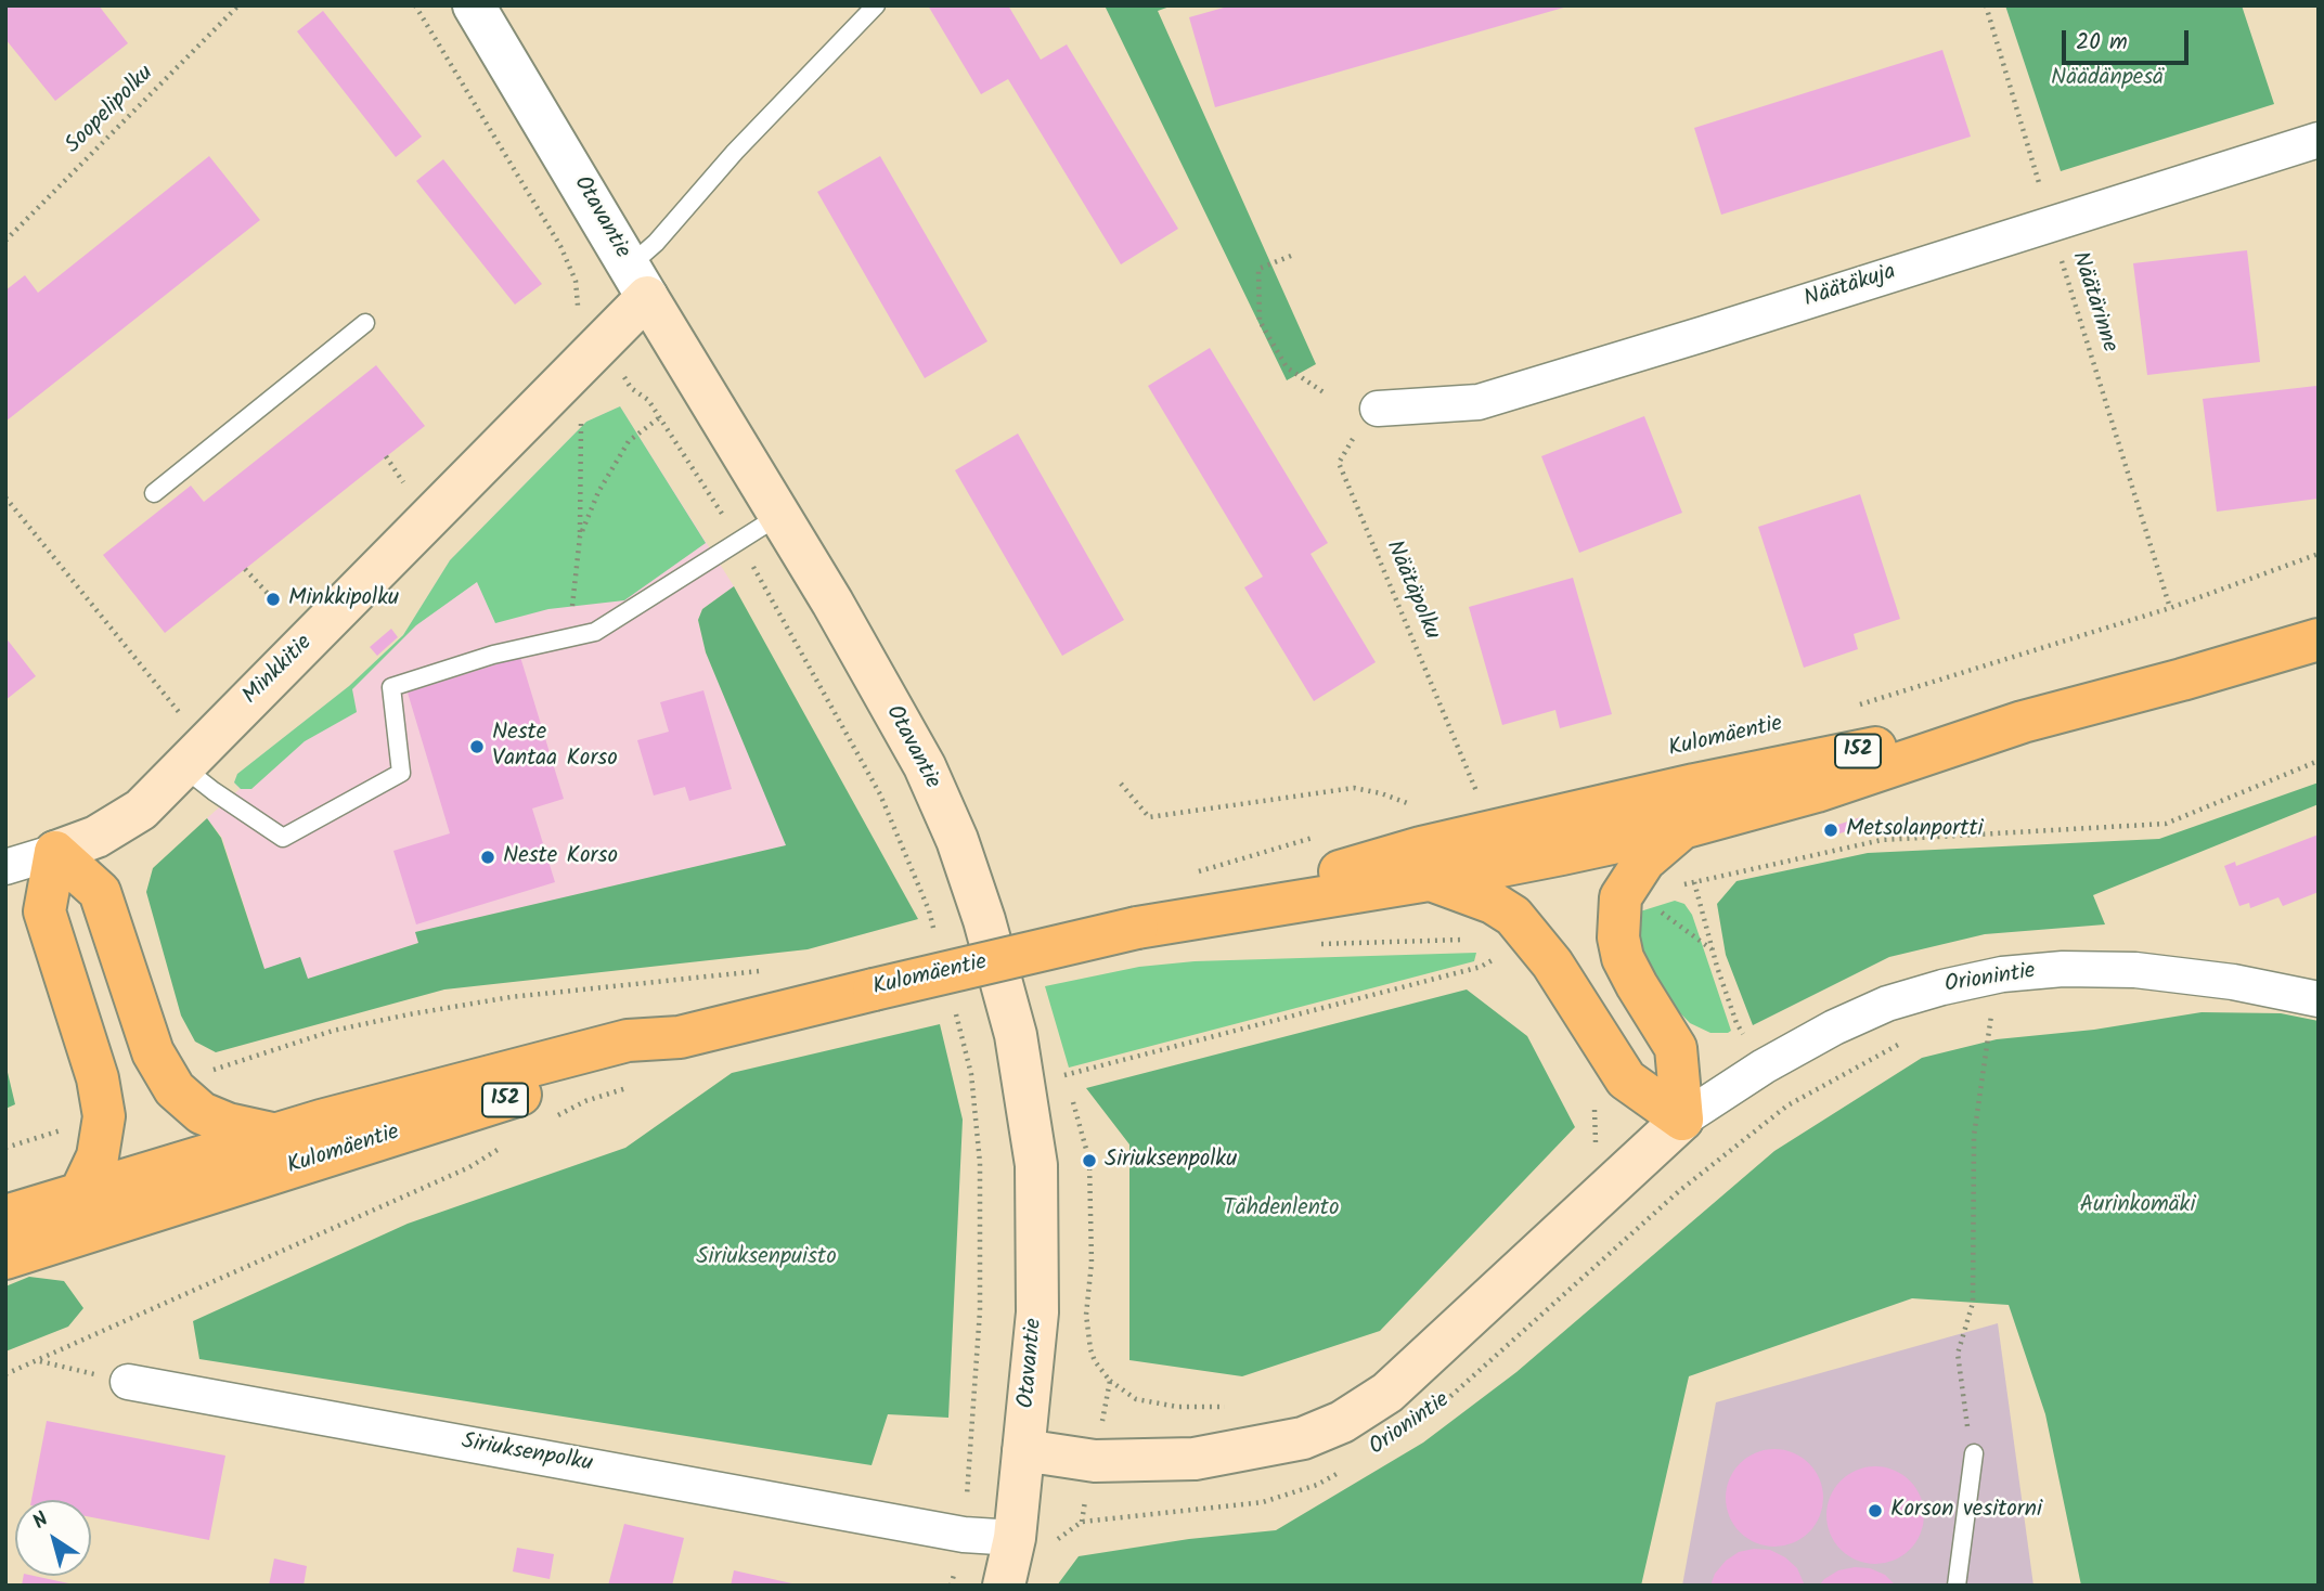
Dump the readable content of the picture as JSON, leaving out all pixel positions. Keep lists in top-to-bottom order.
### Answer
{
  "streets": {
    "main road": [
      "Otavantie",
      "Minkkitie",
      "Kulomäentie",
      "152",
      "Orionintie"
    ],
    "street": ["Näätäkuja", "Siriuksenpolku"],
    "path": ["Soopelipolku", "Näätärinne", "Näätäpolku"]
  },
  "crossings": [
    ["Otavantie", "Minkkitie"],
    ["Otavantie", "Orionintie"],
    ["Otavantie", "Siriuksenpolku"],
    ["Näätäkuja", "Näätärinne"],
    ["Näätäkuja", "Näätäpolku"]
  ],
  "parks": [
    "Näädänpesä",
    "Aurinkomäki",
    "Tähdenlento",
    "Siriuksenpuisto"
  ],
  "places": [
    "Minkkipolku",
    "Neste Vantaa Korso",
    "Metsolanportti",
    "Neste Korso",
    "Siriuksenpolku",
    "Korson vesitorni"
  ],
  "scale_bar": "20 m",
  "north": "top left"
}
